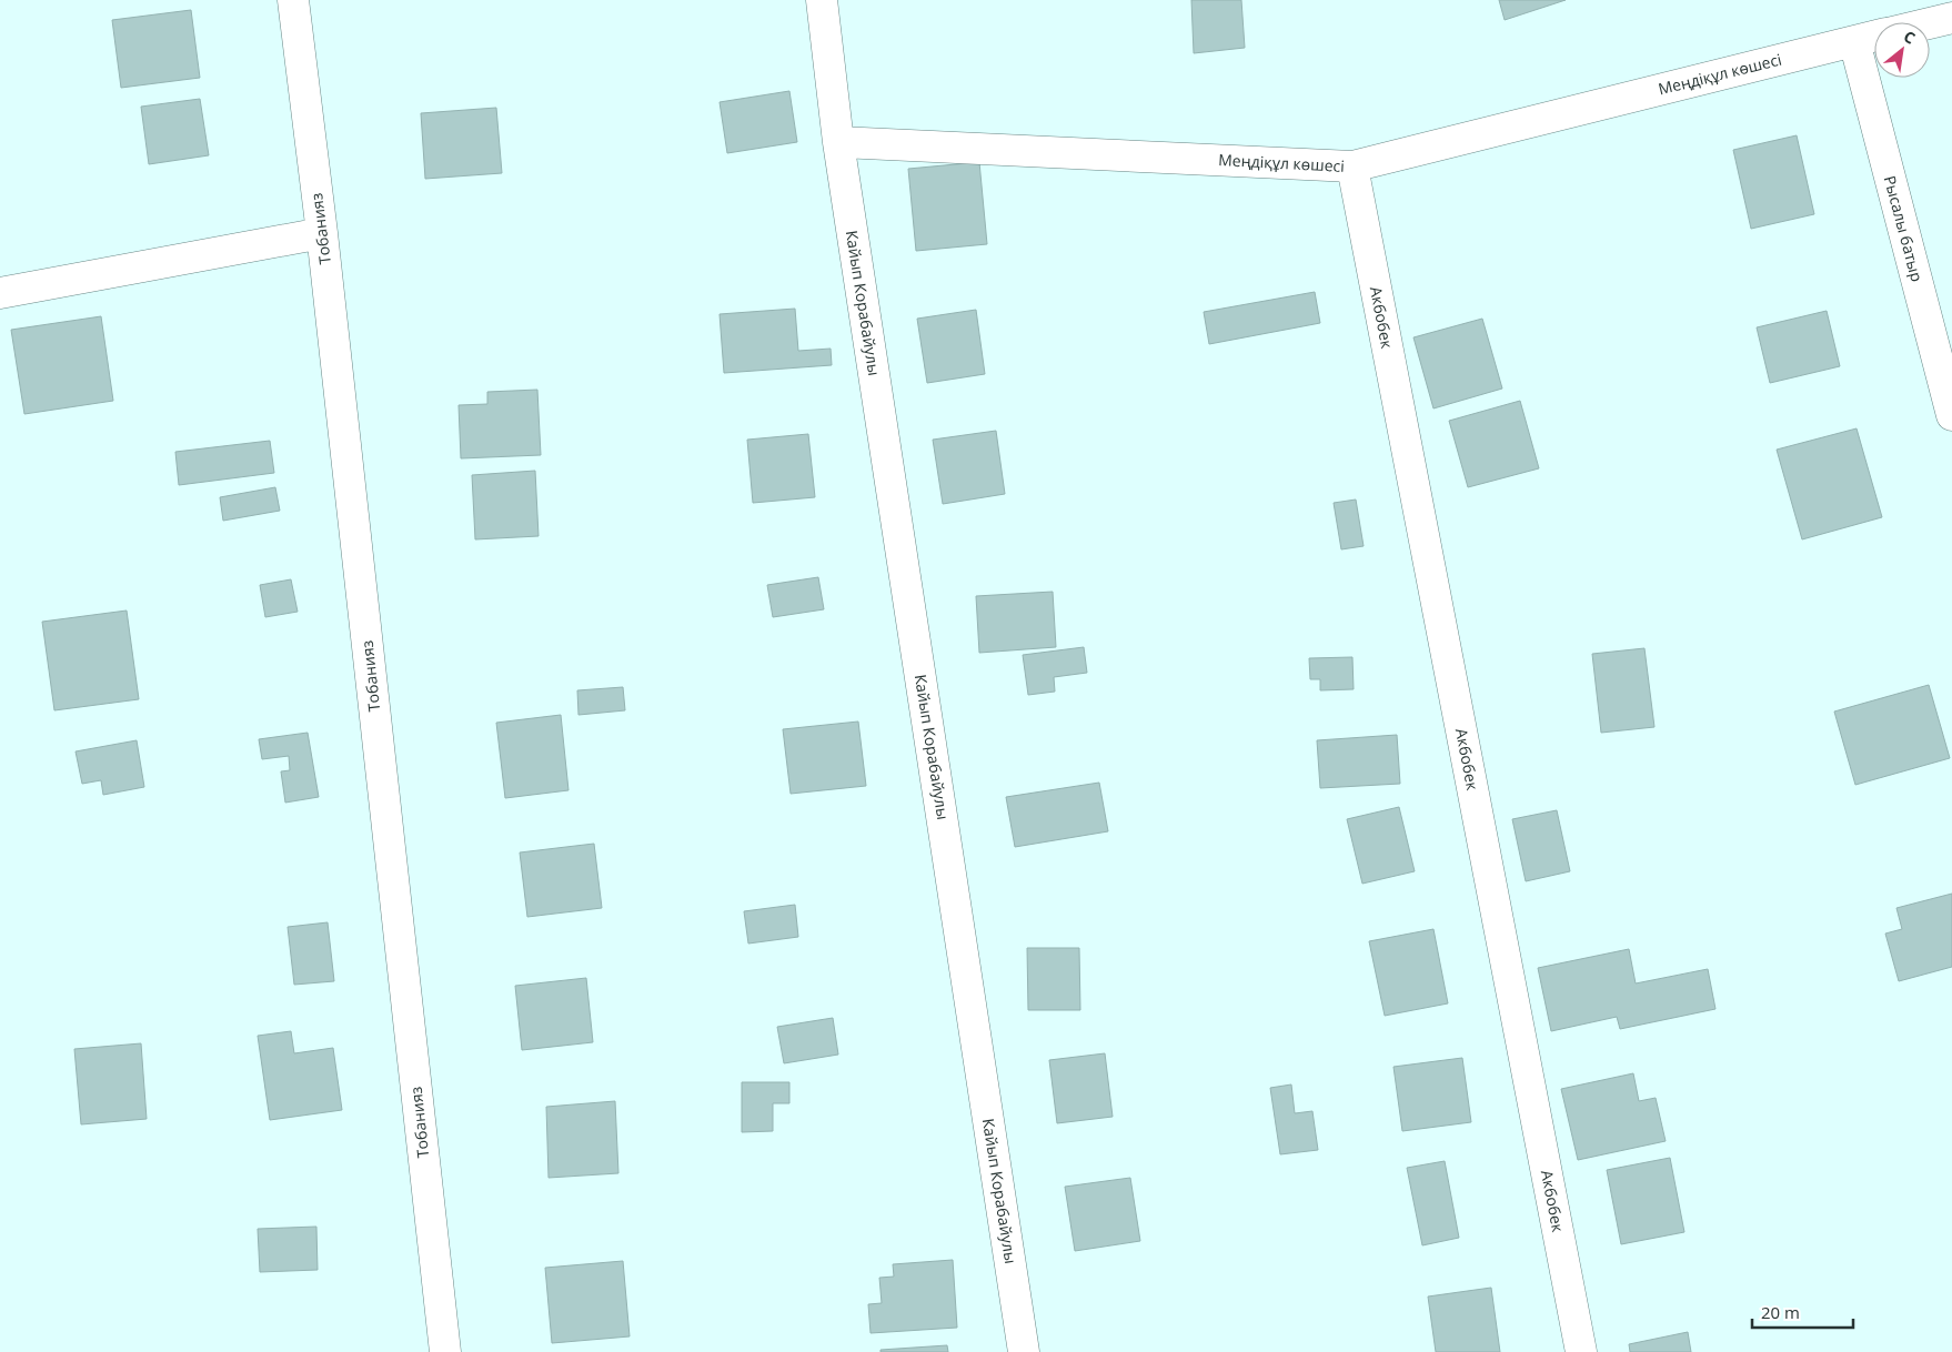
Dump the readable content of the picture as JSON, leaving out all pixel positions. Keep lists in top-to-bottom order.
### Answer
{
  "streets": {
    "street": [
      "Меңдіқұл көшесі",
      "Тобанияз",
      "Рысалы батыр",
      "Кайып Корабайулы",
      "Акбобек"
    ]
  },
  "crossings": [
    ["Меңдіқұл көшесі", "Рысалы батыр"],
    ["Меңдіқұл көшесі", "Кайып Корабайулы"],
    ["Меңдіқұл көшесі", "Акбобек"]
  ],
  "scale_bar": "20 m",
  "north": "top right"
}
